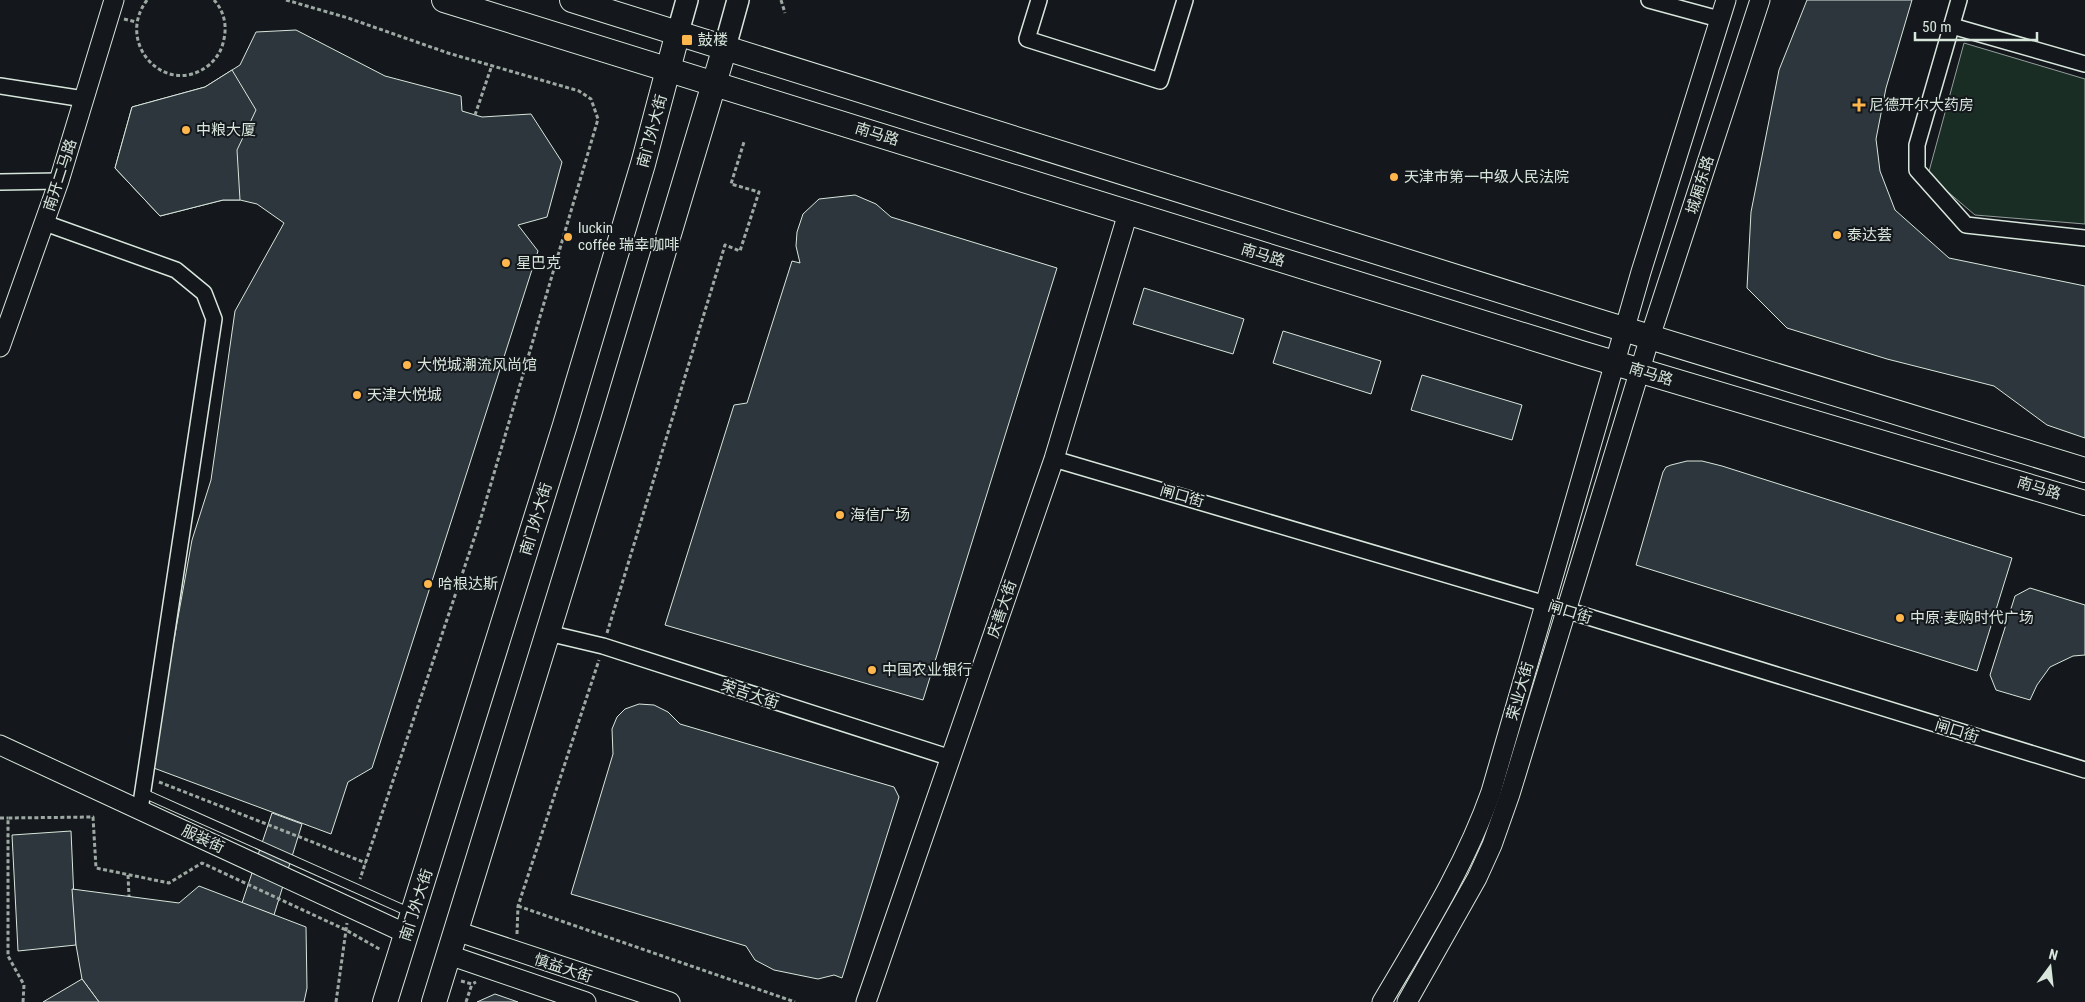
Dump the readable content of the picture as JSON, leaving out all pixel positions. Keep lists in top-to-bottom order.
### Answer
{
  "streets": {
    "main road": ["南门外大街", "南马路"],
    "street": [
      "南开二马路",
      "城厢东路",
      "闸口街",
      "庆善大街",
      "荣业大街",
      "荣吉大街",
      "服装街",
      "慎益大街"
    ]
  },
  "crossings": [
    ["南门外大街", "南马路"],
    ["南门外大街", "服装街"],
    ["南马路", "城厢东路"],
    ["南马路", "庆善大街"],
    ["南马路", "荣业大街"],
    ["城厢东路", "荣业大街"],
    ["闸口街", "庆善大街"],
    ["闸口街", "荣业大街"],
    ["庆善大街", "荣吉大街"]
  ],
  "places": {
    "transit": ["鼓楼"],
    "health": ["尼德开尔大药房"],
    "other": [
      "中粮大厦",
      "天津市第一中级人民法院",
      "泰达荟",
      "luckin coffee 瑞幸咖啡",
      "星巴克",
      "大悦城潮流风尚馆",
      "天津大悦城",
      "海信广场",
      "哈根达斯",
      "中原·麦购时代广场",
      "中国农业银行"
    ]
  },
  "scale_bar": "50 m",
  "north": "top"
}
